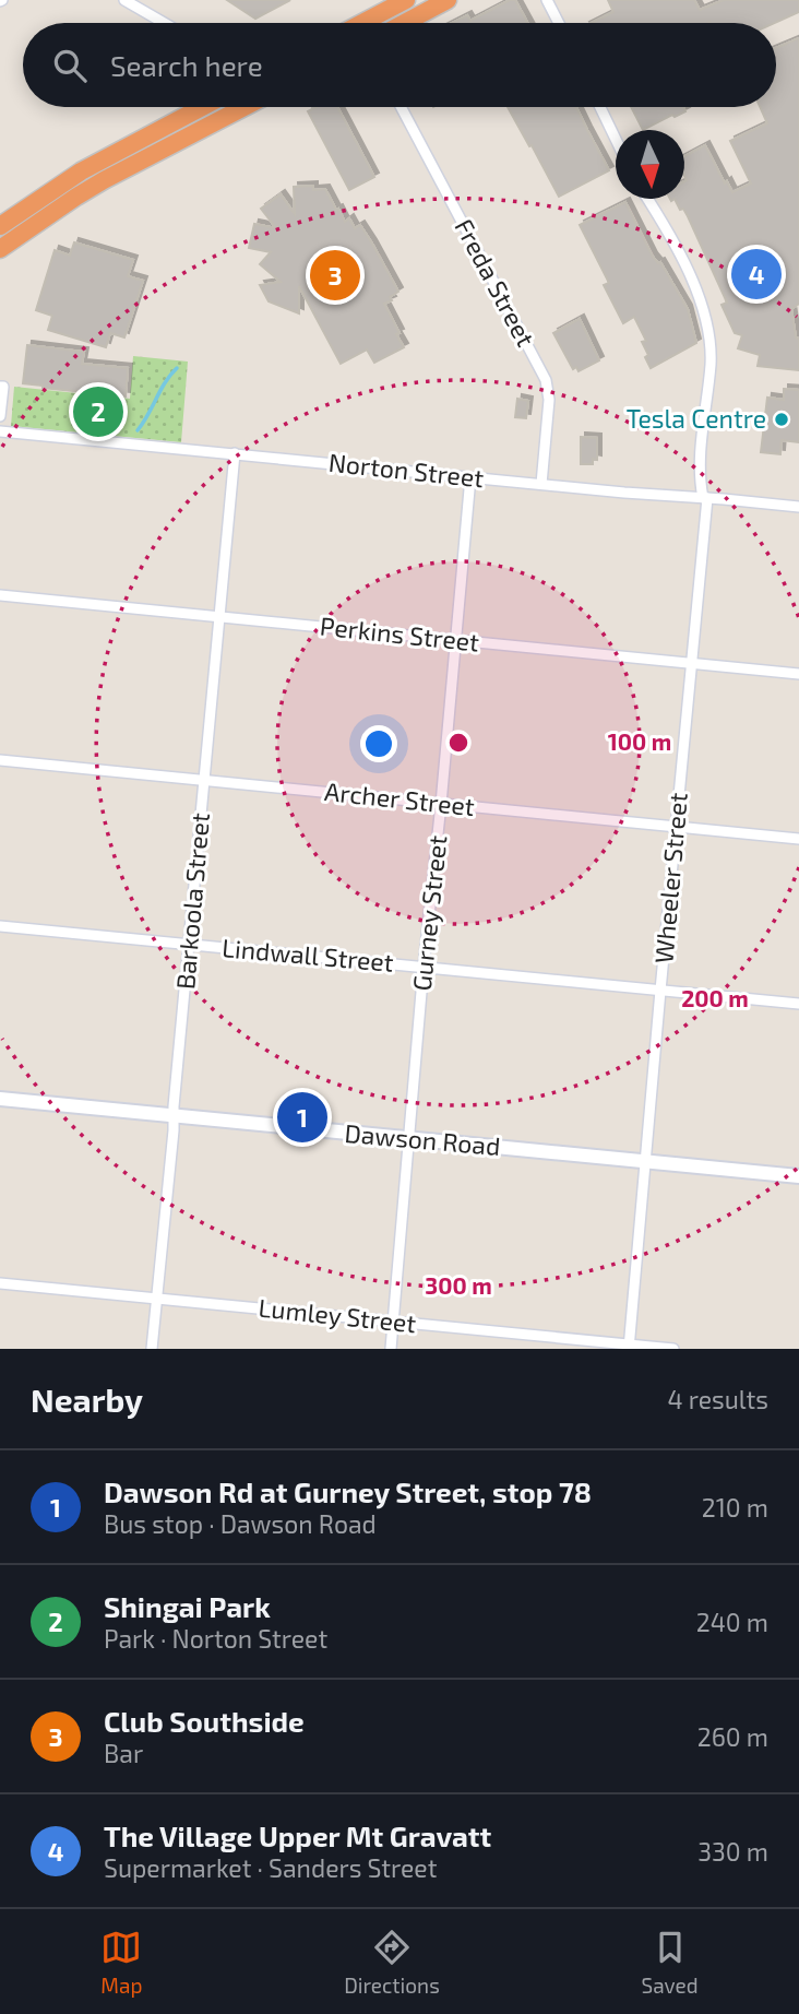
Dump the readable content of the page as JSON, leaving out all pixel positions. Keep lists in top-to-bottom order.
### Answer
{
  "streets": {
    "main road": ["Dawson Road"],
    "street": [
      "Freda Street",
      "Norton Street",
      "Perkins Street",
      "Archer Street",
      "Wheeler Street",
      "Barkoola Street",
      "Gurney Street",
      "Lindwall Street",
      "Lumley Street"
    ]
  },
  "crossings": [
    ["Freda Street", "Norton Street"],
    ["Norton Street", "Wheeler Street"],
    ["Norton Street", "Barkoola Street"],
    ["Norton Street", "Gurney Street"],
    ["Perkins Street", "Wheeler Street"],
    ["Perkins Street", "Barkoola Street"],
    ["Perkins Street", "Gurney Street"],
    ["Archer Street", "Wheeler Street"],
    ["Archer Street", "Barkoola Street"],
    ["Archer Street", "Gurney Street"],
    ["Wheeler Street", "Lindwall Street"],
    ["Wheeler Street", "Dawson Road"],
    ["Wheeler Street", "Lumley Street"],
    ["Barkoola Street", "Lindwall Street"],
    ["Barkoola Street", "Dawson Road"],
    ["Barkoola Street", "Lumley Street"],
    ["Gurney Street", "Lindwall Street"],
    ["Gurney Street", "Dawson Road"],
    ["Gurney Street", "Lumley Street"]
  ],
  "places": ["Tesla Centre"],
  "north": "bottom",
  "page": {
    "search": "Search here",
    "pins": [
      "4",
      "3",
      "2",
      "1"
    ],
    "heading": ["Nearby", "4 results"],
    "list": [
      {
        "mark": "1",
        "name": "Dawson Rd at Gurney Street, stop 78",
        "note": "Bus stop · Dawson Road",
        "value": "210 m"
      },
      {
        "mark": "2",
        "name": "Shingai Park",
        "note": "Park · Norton Street",
        "value": "240 m"
      },
      {
        "mark": "3",
        "name": "Club Southside",
        "note": "Bar",
        "value": "260 m"
      },
      {
        "mark": "4",
        "name": "The Village Upper Mt Gravatt",
        "note": "Supermarket · Sanders Street",
        "value": "330 m"
      }
    ],
    "nav": ["Map", "Directions", "Saved"]
  },
  "rings": ["100 m", "200 m", "300 m"]
}
